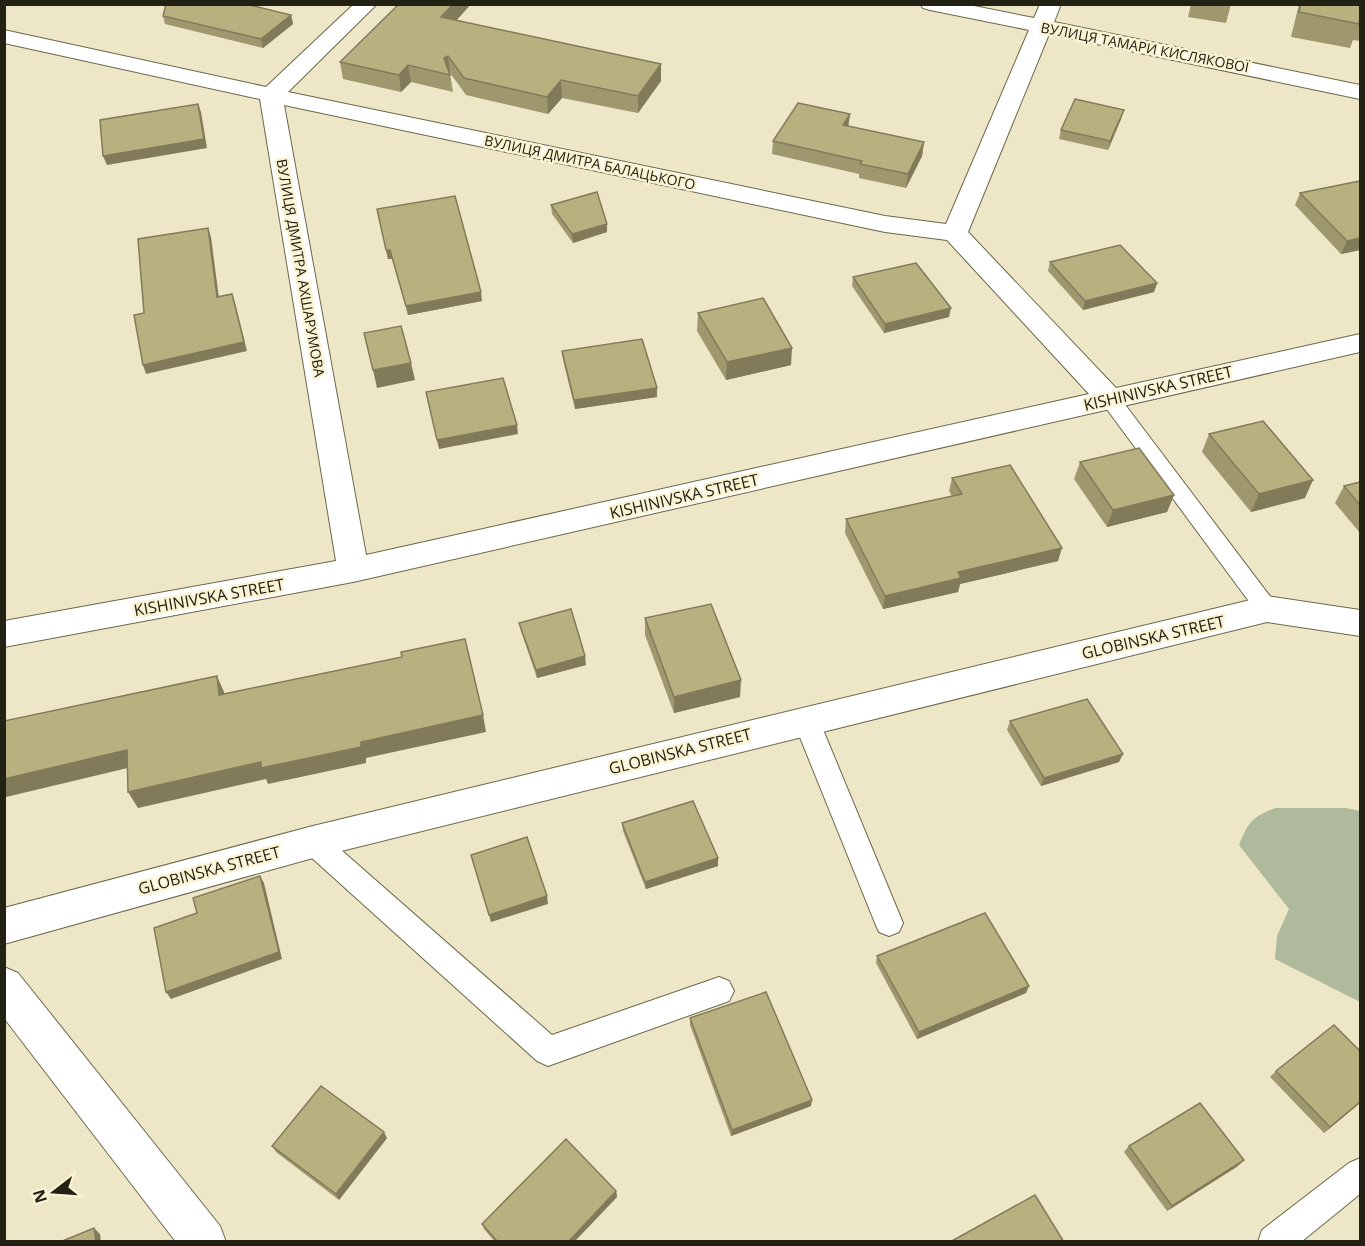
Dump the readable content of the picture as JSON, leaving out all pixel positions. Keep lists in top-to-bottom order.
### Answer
{
  "streets": {
    "street": [
      "ВУЛИЦЯ ТАМАРИ КИСЛЯКОВОЇ",
      "ВУЛИЦЯ ДМИТРА БАЛАЦЬКОГО",
      "ВУЛИЦЯ ДМИТРА АХШАРУМОВА",
      "KISHINIVSKA STREET",
      "GLOBINSKA STREET"
    ]
  },
  "crossings": [
    ["ВУЛИЦЯ ДМИТРА БАЛАЦЬКОГО", "ВУЛИЦЯ ДМИТРА АХШАРУМОВА"],
    ["ВУЛИЦЯ ДМИТРА АХШАРУМОВА", "KISHINIVSKA STREET"]
  ],
  "north": "left"
}
